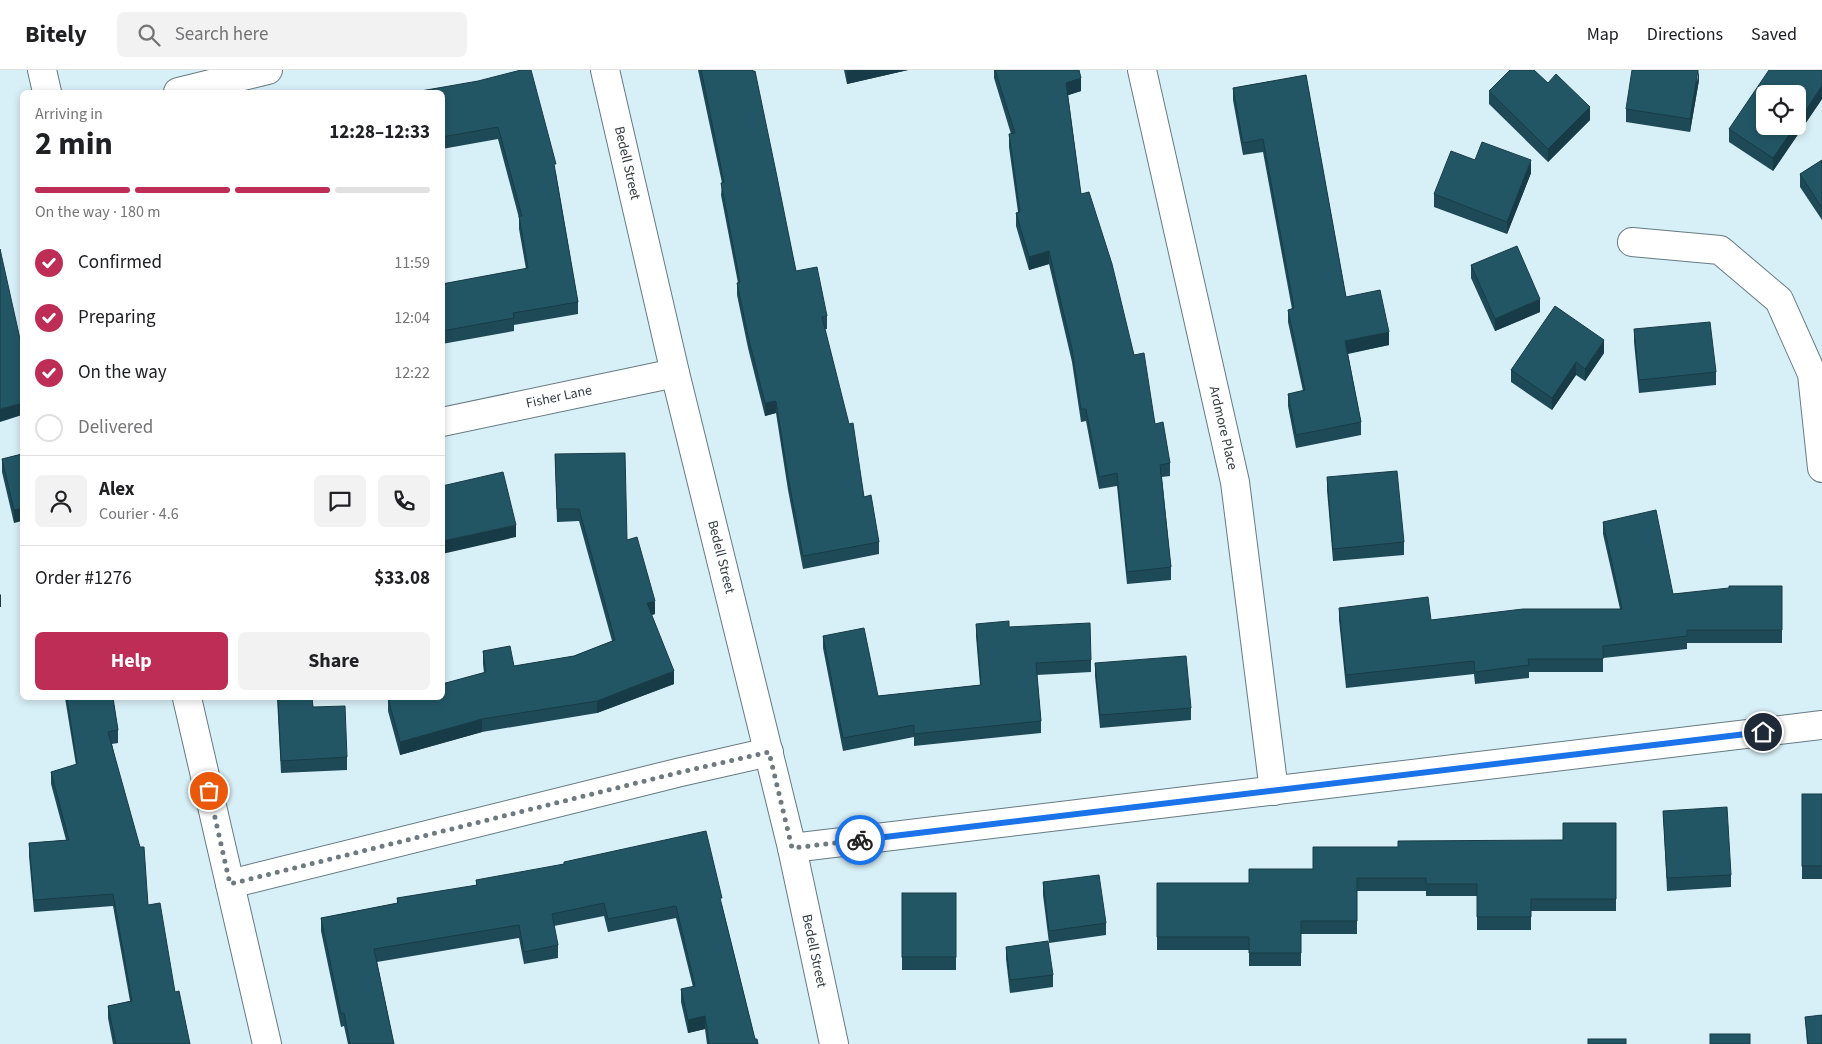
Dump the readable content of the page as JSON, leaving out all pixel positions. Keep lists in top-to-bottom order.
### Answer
{
  "streets": {
    "street": ["Bedell Street", "Fisher Lane", "Ardmore Place"]
  },
  "crossings": [
    ["Bedell Street", "Fisher Lane"]
  ],
  "page": {
    "header": "Bitely",
    "search": "Search here",
    "nav": ["Map", "Directions", "Saved"],
    "heading": ["2 min", "Arriving in", "12:28–12:33"],
    "panel": [
      "Alex",
      "Courier · 4.6",
      "Order #1276",
      "$33.08"
    ],
    "bar": "On the way · 180 m",
    "list": [
      ["Confirmed", "11:59"],
      ["Preparing", "12:04"],
      ["On the way", "12:22"],
      "Delivered"
    ],
    "buttons": ["Help", "Share"]
  }
}
